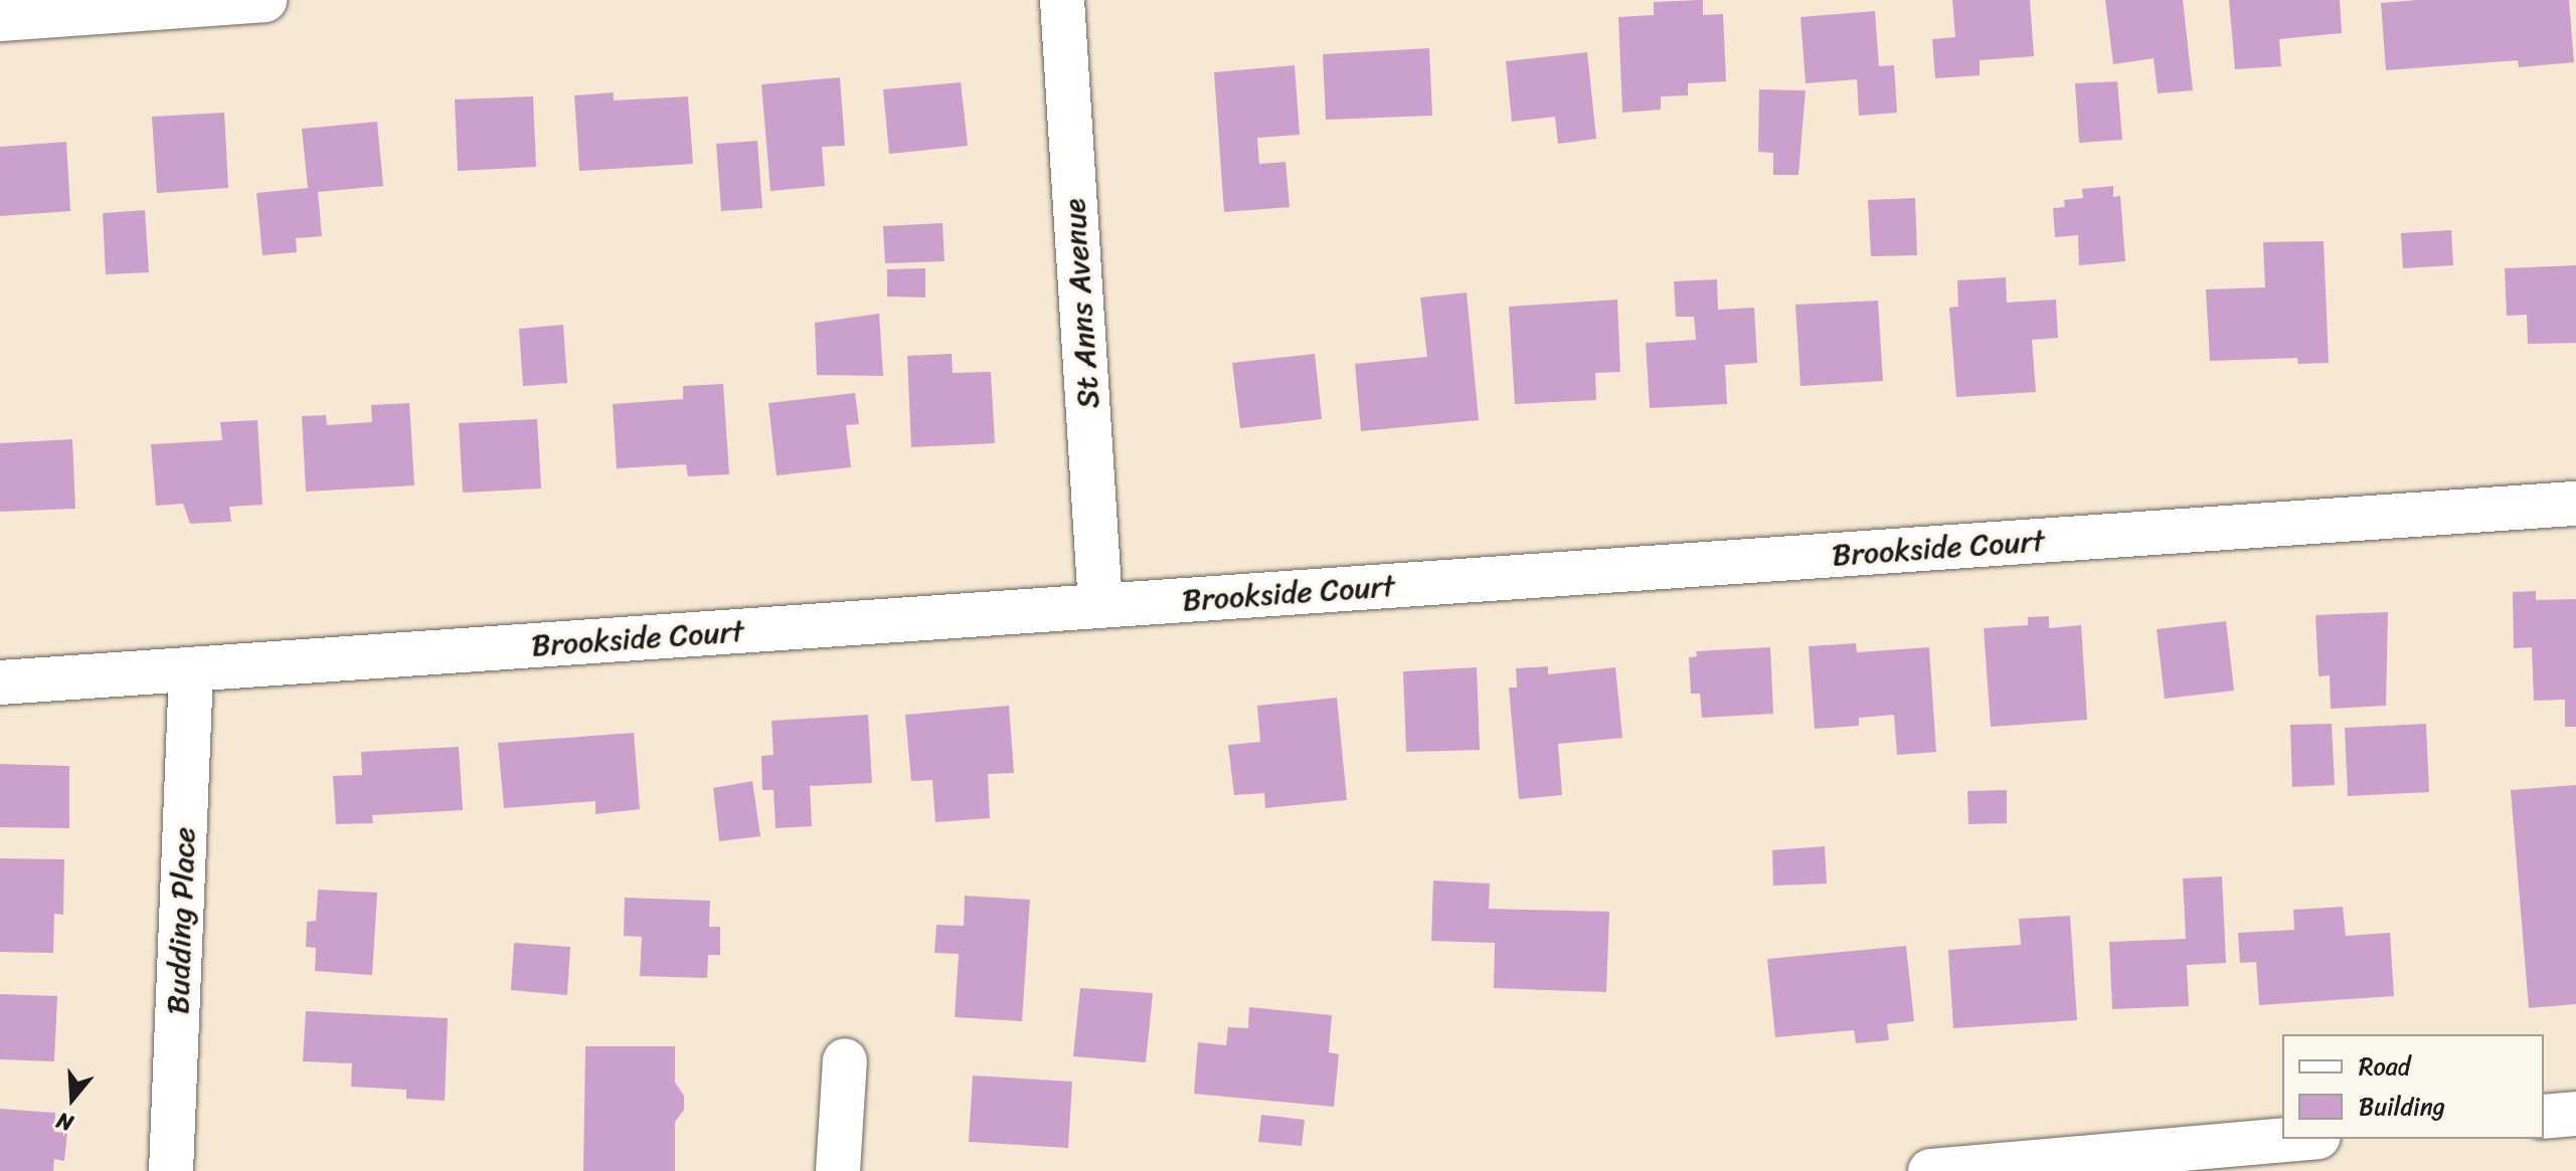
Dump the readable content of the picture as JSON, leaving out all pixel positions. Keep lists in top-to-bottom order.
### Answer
{
  "streets": {
    "street": ["St Anns Avenue", "Brookside Court", "Budding Place"]
  },
  "crossings": [
    ["St Anns Avenue", "Brookside Court"],
    ["Brookside Court", "Budding Place"]
  ],
  "legend": ["Road", "Building"],
  "north": "bottom"
}
